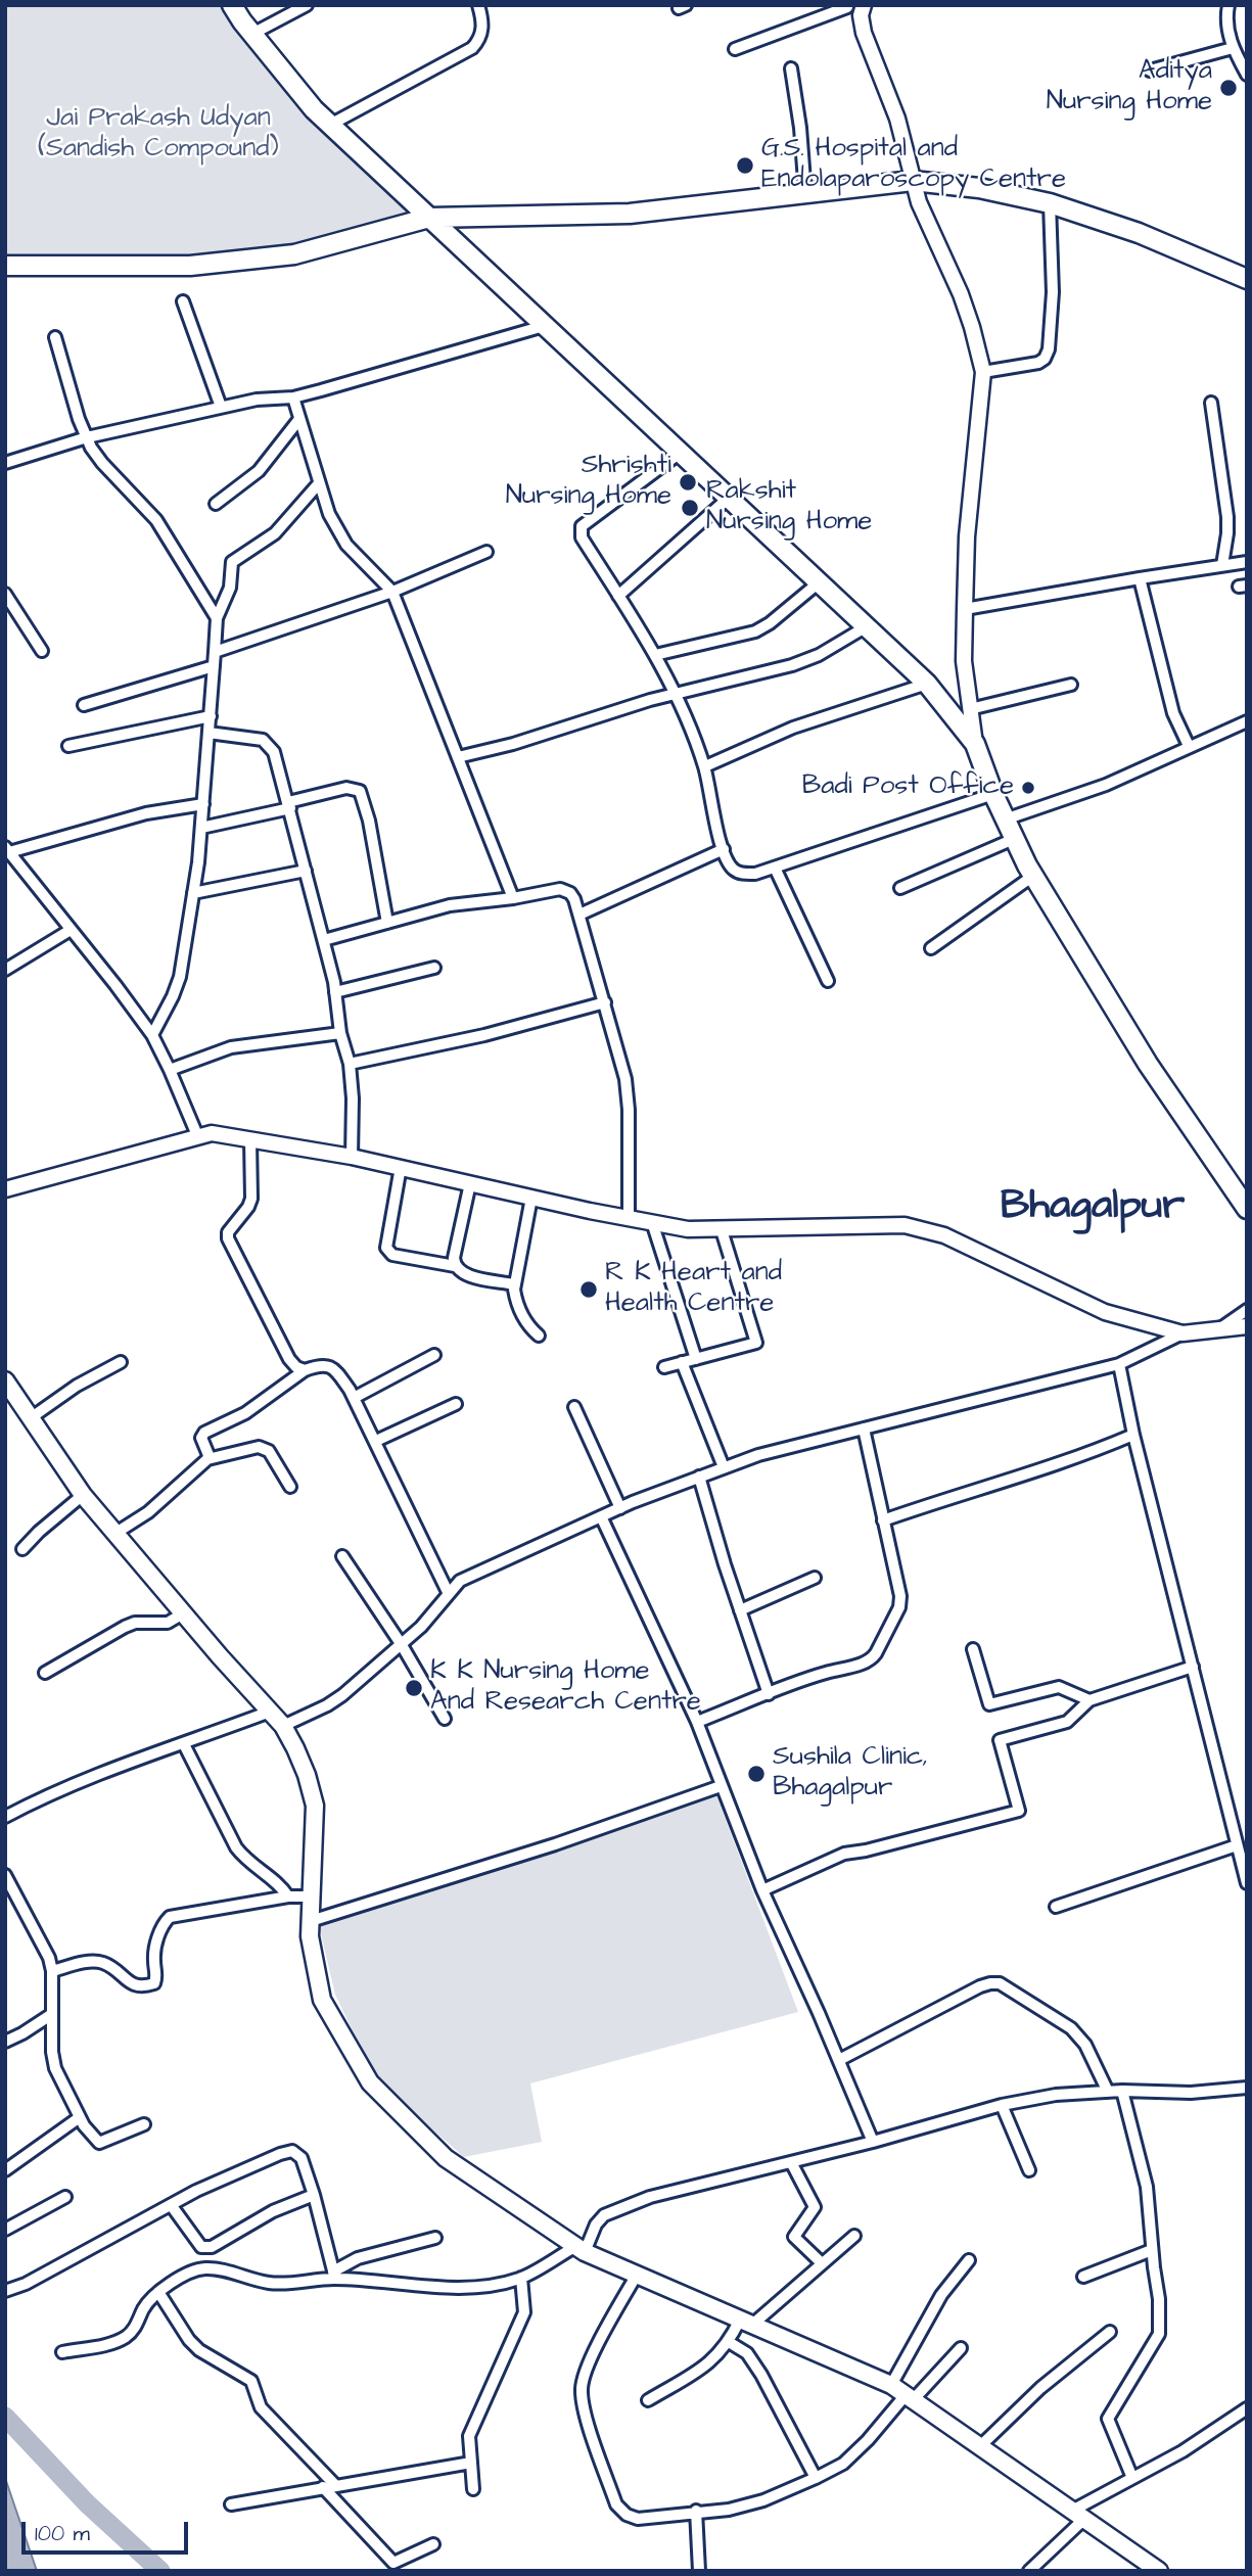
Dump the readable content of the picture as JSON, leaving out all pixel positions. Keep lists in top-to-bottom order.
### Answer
{
  "districts": ["Bhagalpur"],
  "parks": ["Jai Prakash Udyan (Sandish Compound)"],
  "places": [
    "Aditya Nursing Home",
    "G.S. Hospital and Endolaparoscopy Centre",
    "Shrishti Nursing Home",
    "Rakshit Nursing Home",
    "Badi Post Office",
    "R K Heart and Health Centre",
    "K K Nursing Home And Research Centre",
    "Sushila Clinic, Bhagalpur"
  ],
  "scale_bar": "100 m"
}
